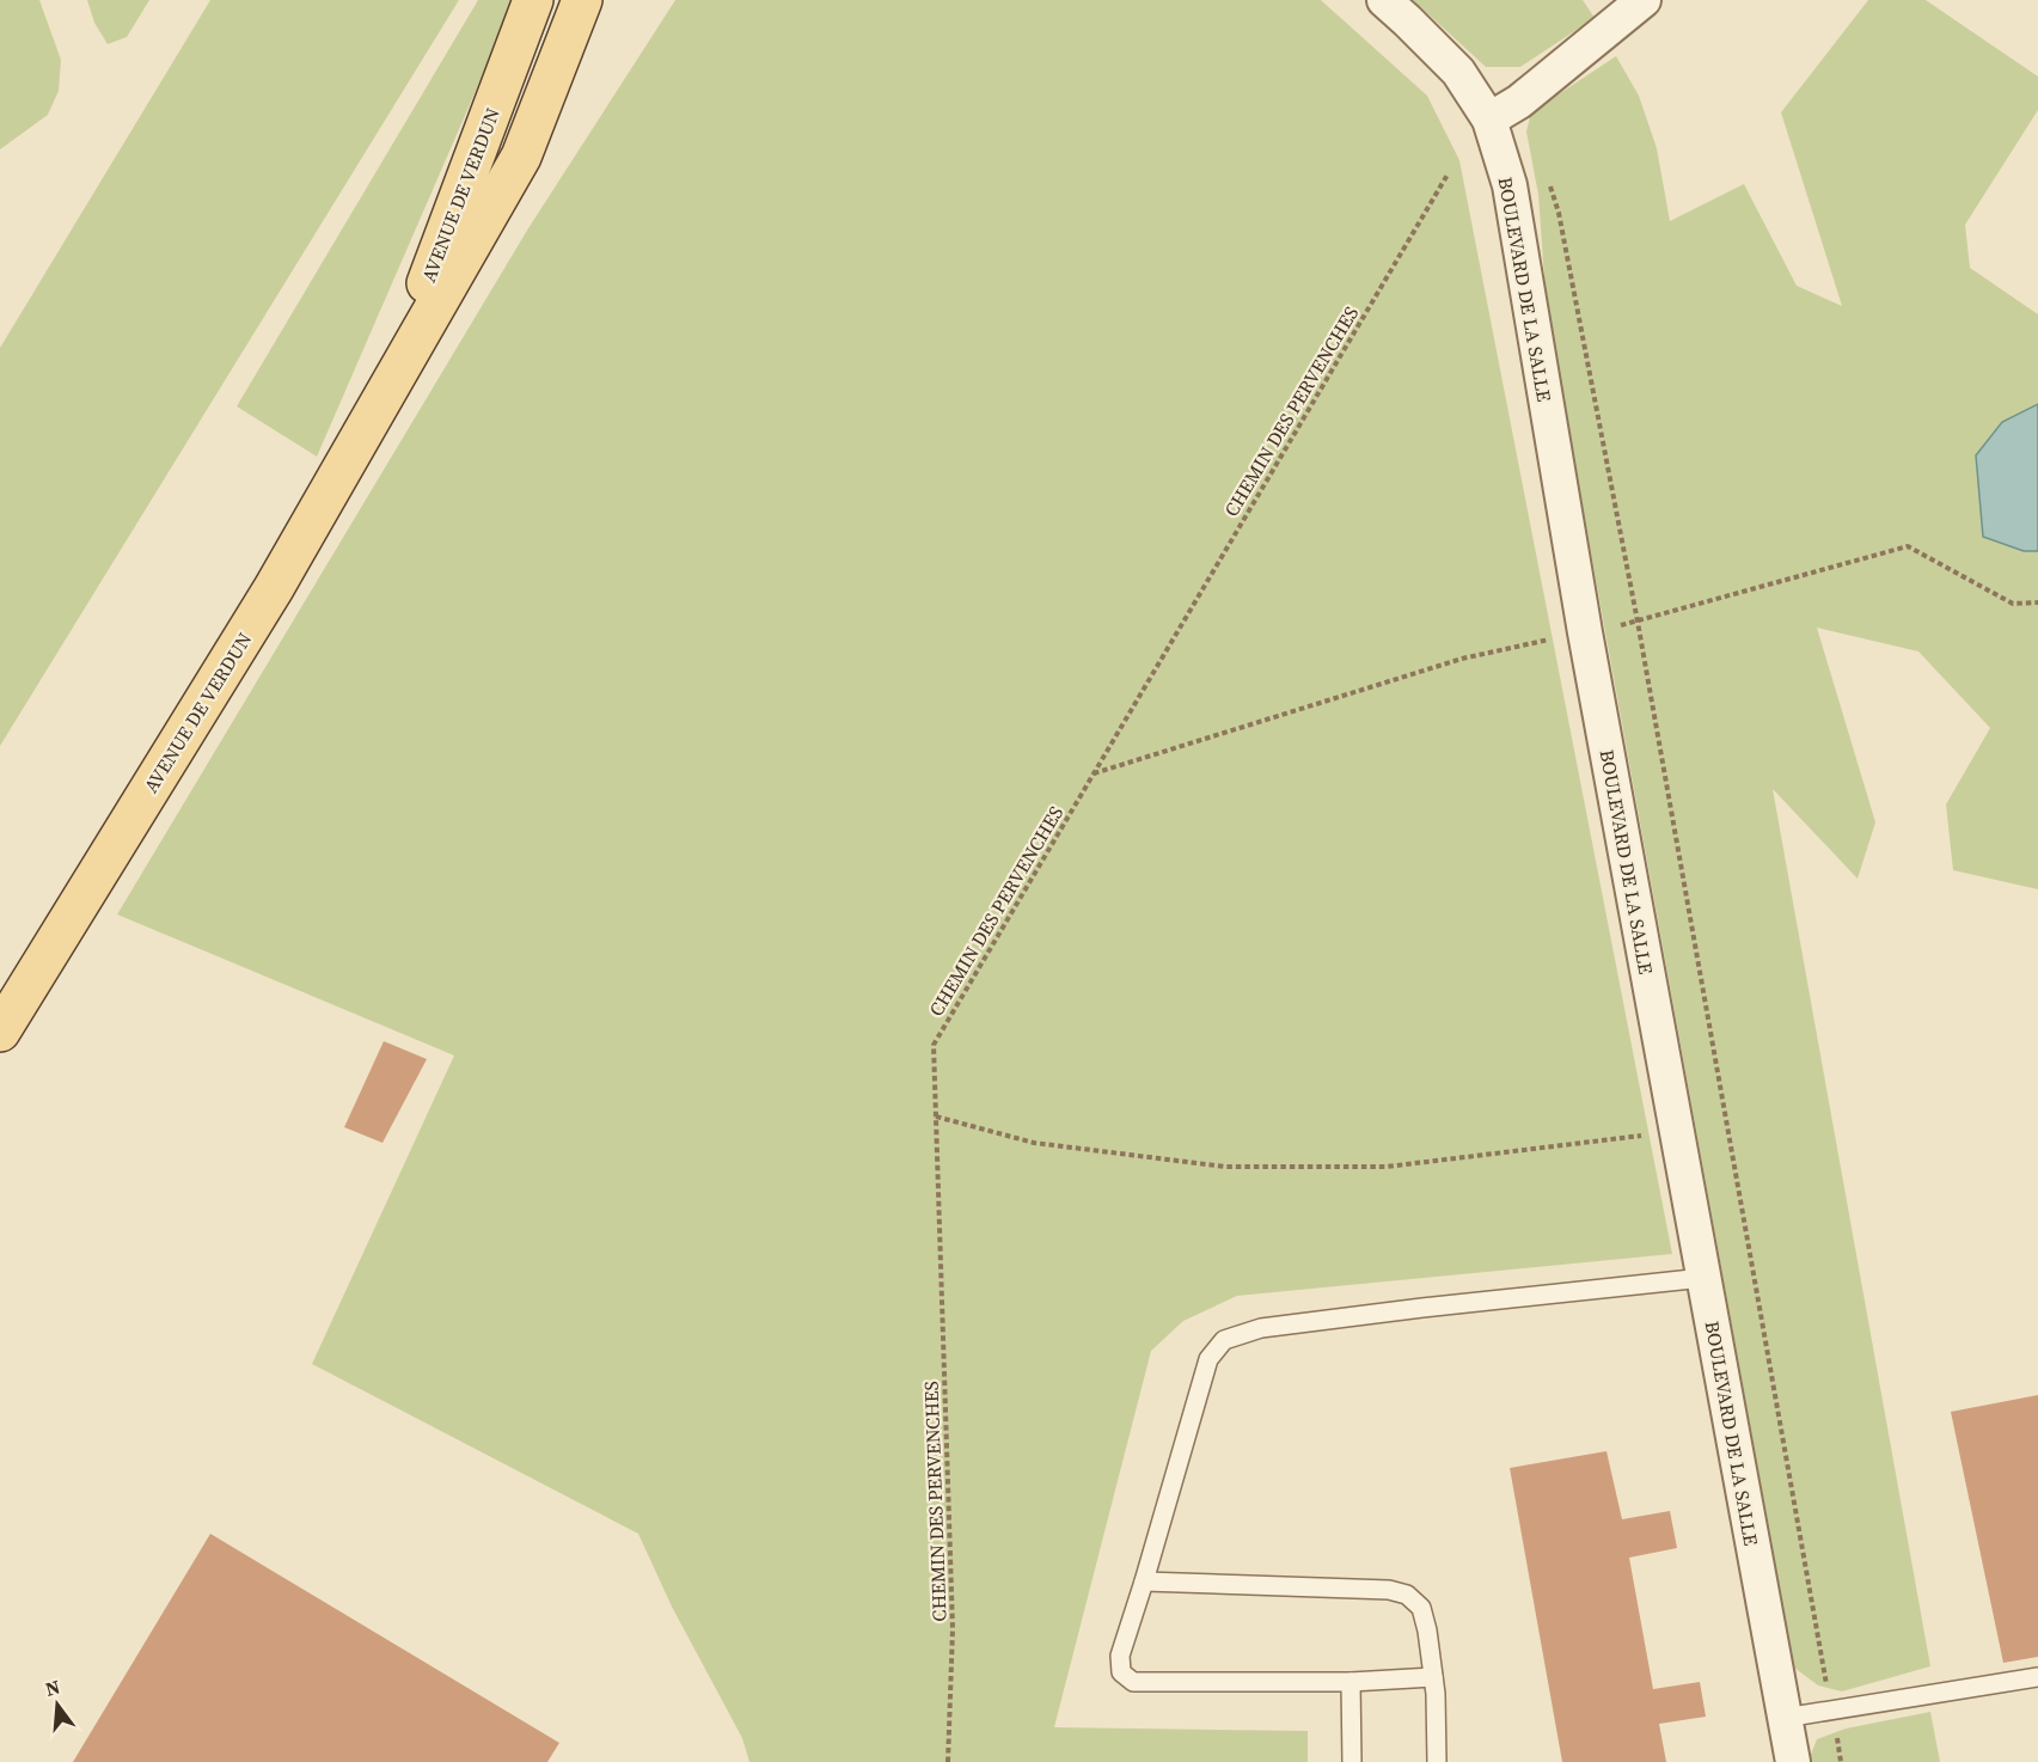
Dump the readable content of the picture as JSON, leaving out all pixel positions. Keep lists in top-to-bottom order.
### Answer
{
  "streets": {
    "main road": ["AVENUE DE VERDUN"],
    "street": ["BOULEVARD DE LA SALLE"],
    "path": ["CHEMIN DES PERVENCHES"]
  },
  "north": "top"
}
